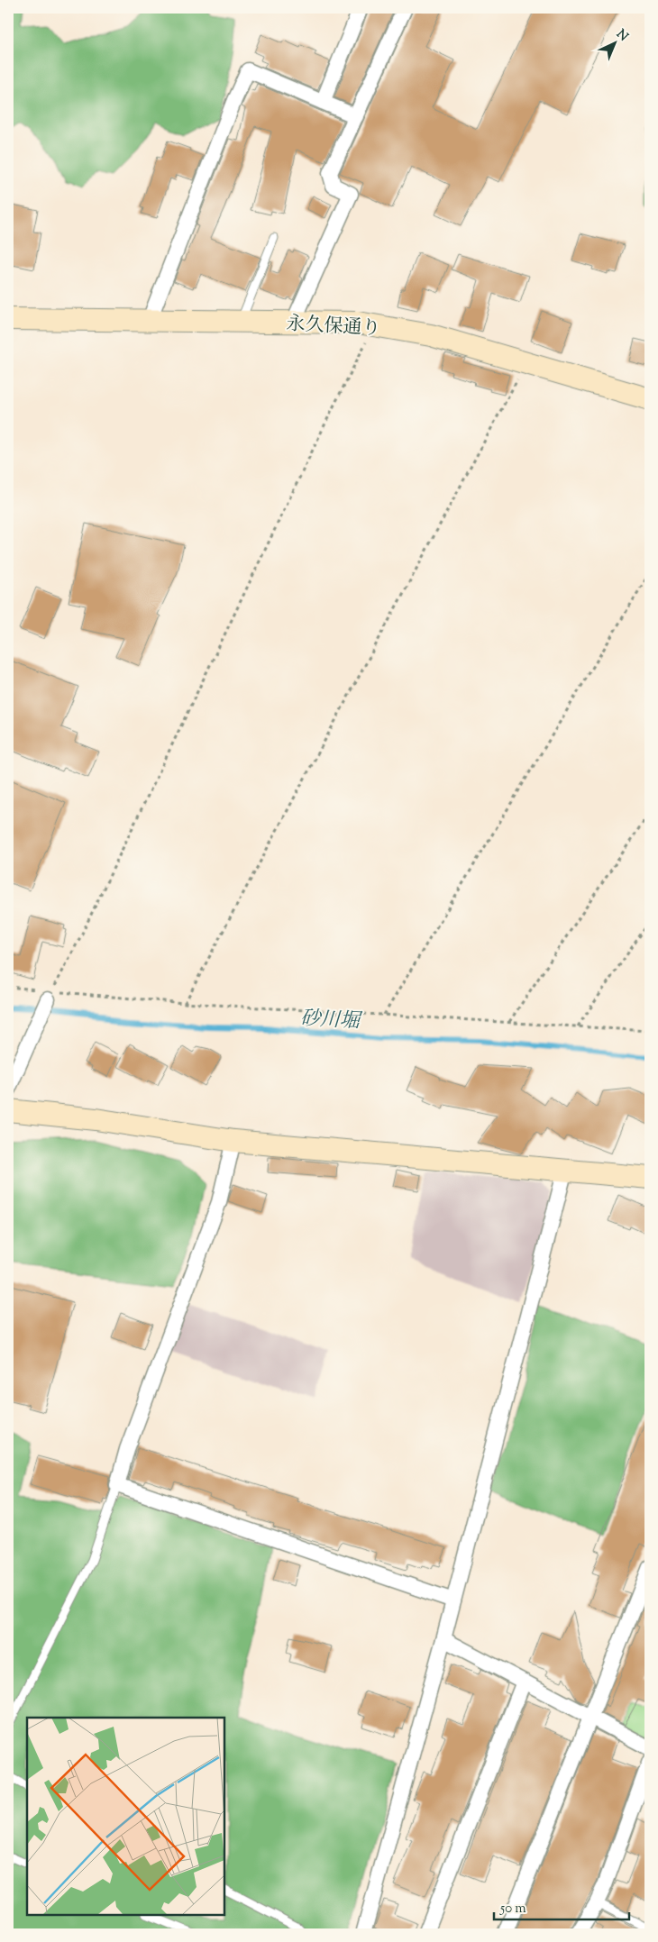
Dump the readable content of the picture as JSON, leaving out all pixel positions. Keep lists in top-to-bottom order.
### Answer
{
  "streets": {
    "street": ["永久保通り"]
  },
  "water": ["砂川堀"],
  "scale_bar": "50 m",
  "north": "top right"
}
